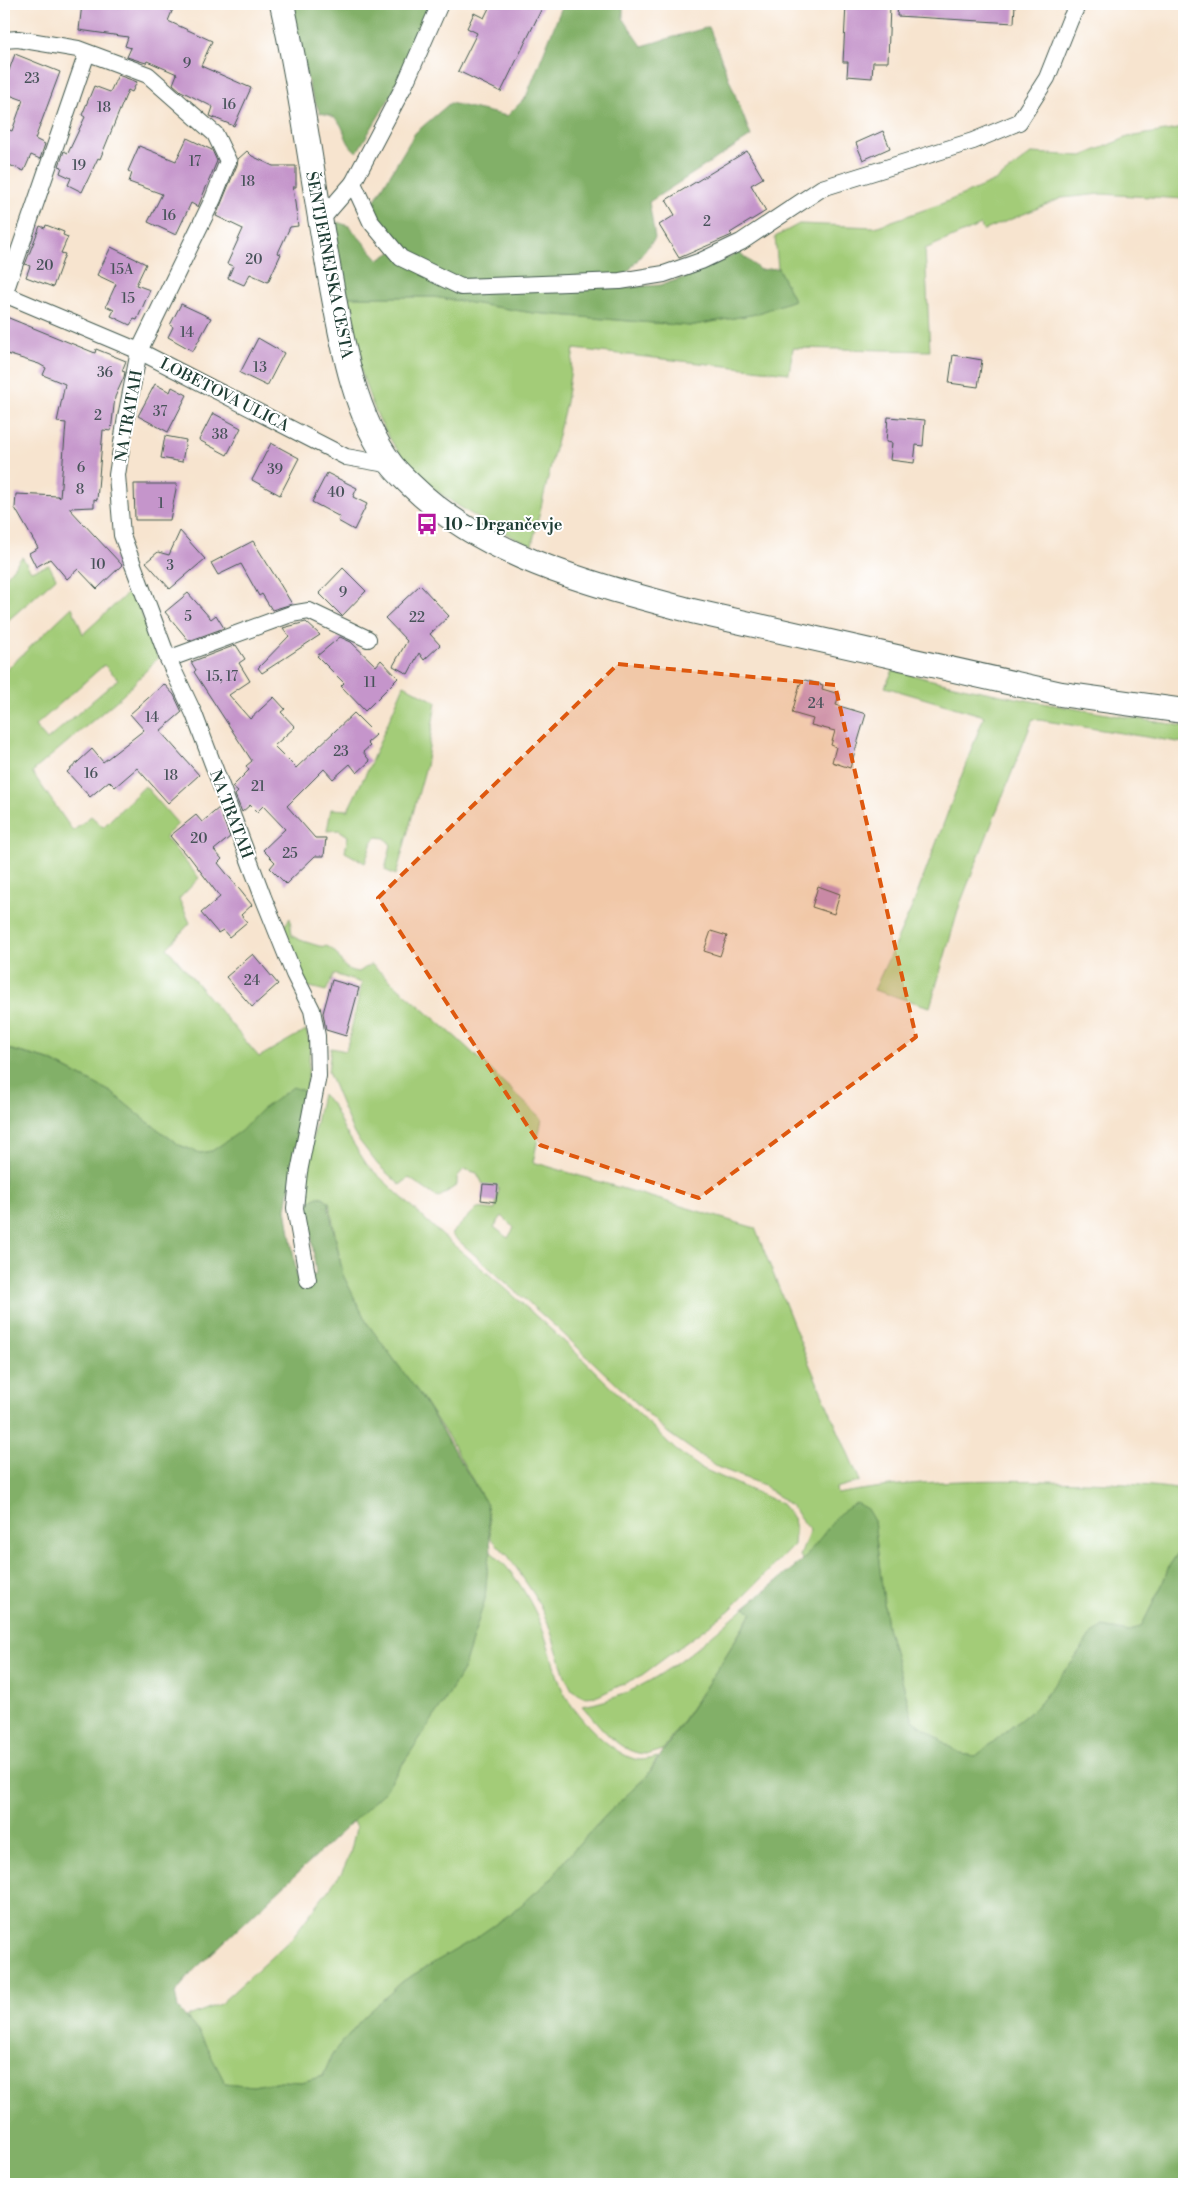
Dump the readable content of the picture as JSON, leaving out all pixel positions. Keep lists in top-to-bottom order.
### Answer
{
  "streets": {
    "main road": ["ŠENTJERNEJSKA CESTA"],
    "street": ["LOBETOVA ULICA", "NA TRATAH"]
  },
  "crossings": [
    ["ŠENTJERNEJSKA CESTA", "LOBETOVA ULICA"],
    ["LOBETOVA ULICA", "NA TRATAH"]
  ],
  "places": {
    "bus stop": ["10 ~ Drgančevje"]
  },
  "house_numbers": [
    "9",
    "23",
    "16",
    "18",
    "17",
    "19",
    "18",
    "16",
    "2",
    "20",
    "20",
    "15A",
    "15",
    "14",
    "13",
    "36",
    "37",
    "2",
    "38",
    "6",
    "39",
    "8",
    "40",
    "1",
    "10",
    "3",
    "9",
    "5",
    "22",
    "15, 17",
    "11",
    "24",
    "14",
    "23",
    "16",
    "18",
    "21",
    "20",
    "25",
    "24"
  ]
}
